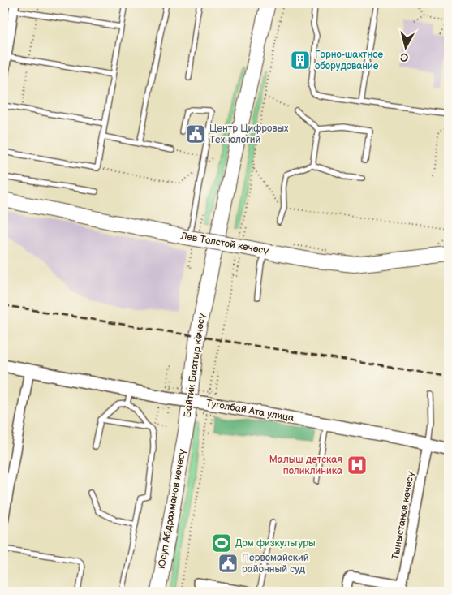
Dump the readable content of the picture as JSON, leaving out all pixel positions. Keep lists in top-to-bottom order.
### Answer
{
  "streets": {
    "main road": ["Лев Толстой көчөсү", "Байтик Баатыр көчөсү", "Юсуп Абдрахманов көчөсү"],
    "street": ["Туголбай Ата улица", "Тыныстанов көчөсү"]
  },
  "crossings": [
    ["Байтик Баатыр көчөсү", "Юсуп Абдрахманов көчөсү"],
    ["Туголбай Ата улица", "Тыныстанов көчөсү"]
  ],
  "places": {
    "building": ["Горно-шахтное оборудование"],
    "public building": ["Центр Цифровых Технологий", "Первомайский районный суд"],
    "hospital": ["Малыш детская поликлиника"],
    "sports": ["Дом физкультуры"]
  },
  "north": "bottom"
}
